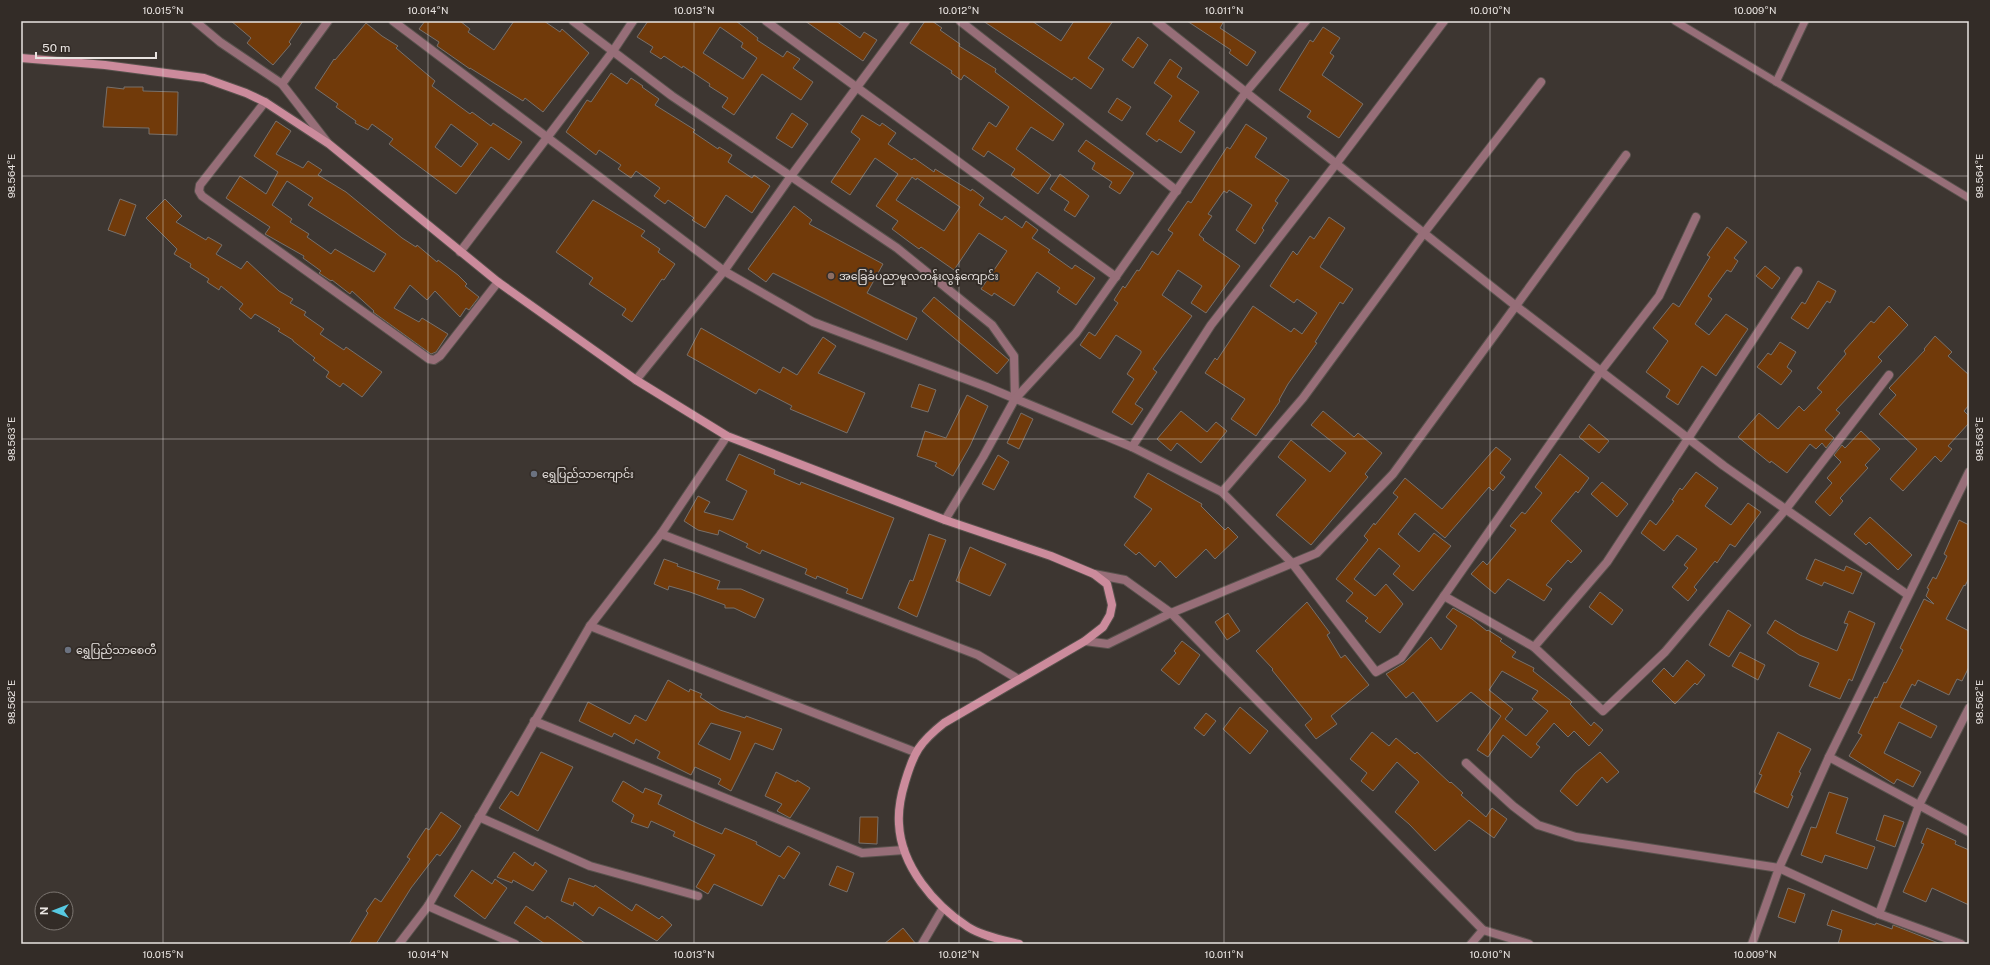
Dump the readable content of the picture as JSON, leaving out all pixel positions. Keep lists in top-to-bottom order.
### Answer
{
  "places": ["အခြေခံပညာမူလတန်းလွန်ကျောင်း", "ရွှေပြည်သာကျောင်း", "ရွှေပြည်သာစေတီ"],
  "scale_bar": "50 m",
  "north": "left",
  "coordinates": [
    "10.015°N",
    "10.014°N",
    "10.013°N",
    "10.012°N",
    "10.011°N",
    "10.010°N",
    "10.009°N",
    "98.564°E",
    "98.563°E",
    "98.562°E"
  ]
}
